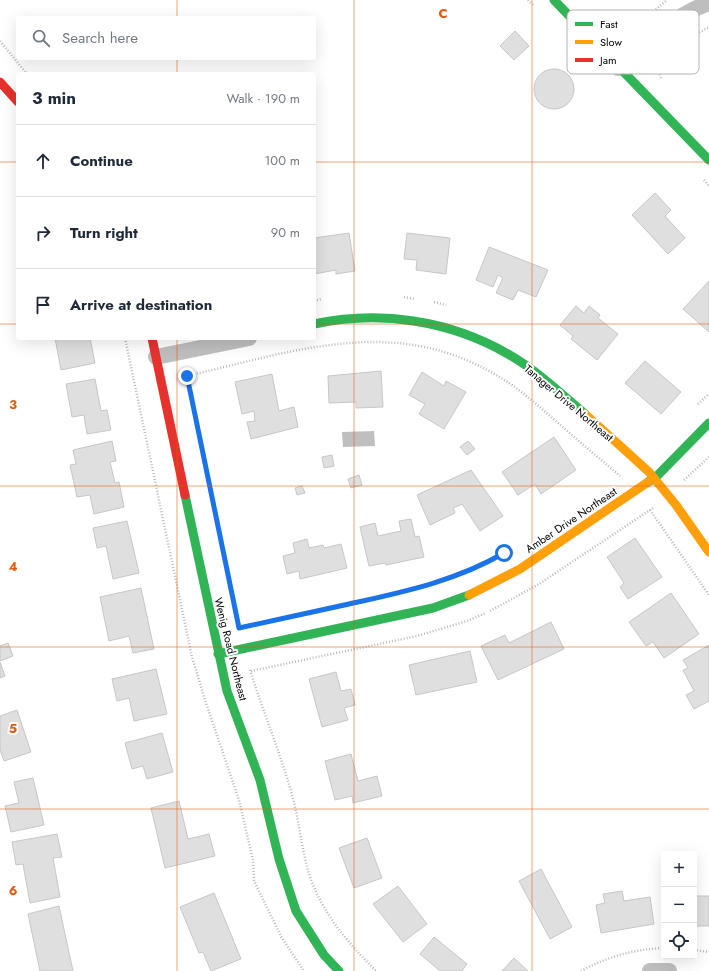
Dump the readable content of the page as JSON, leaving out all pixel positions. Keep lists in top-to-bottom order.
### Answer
{
  "streets": {
    "street": ["Tanager Drive Northeast", "Amber Drive Northeast", "Wenig Road Northeast"]
  },
  "crossings": [
    ["Tanager Drive Northeast", "Amber Drive Northeast"],
    ["Amber Drive Northeast", "Wenig Road Northeast"]
  ],
  "legend": ["Fast", "Slow", "Jam"],
  "page": {
    "search": "Search here",
    "heading": ["3 min", "Walk · 190 m"],
    "list": [
      ["Continue", "100 m"],
      ["Turn right", "90 m"],
      "Arrive at destination"
    ],
    "map_buttons": ["+", "−"]
  },
  "grid": {
    "columns": ["C"],
    "rows": [
      "3",
      "4",
      "5",
      "6"
    ]
  }
}
